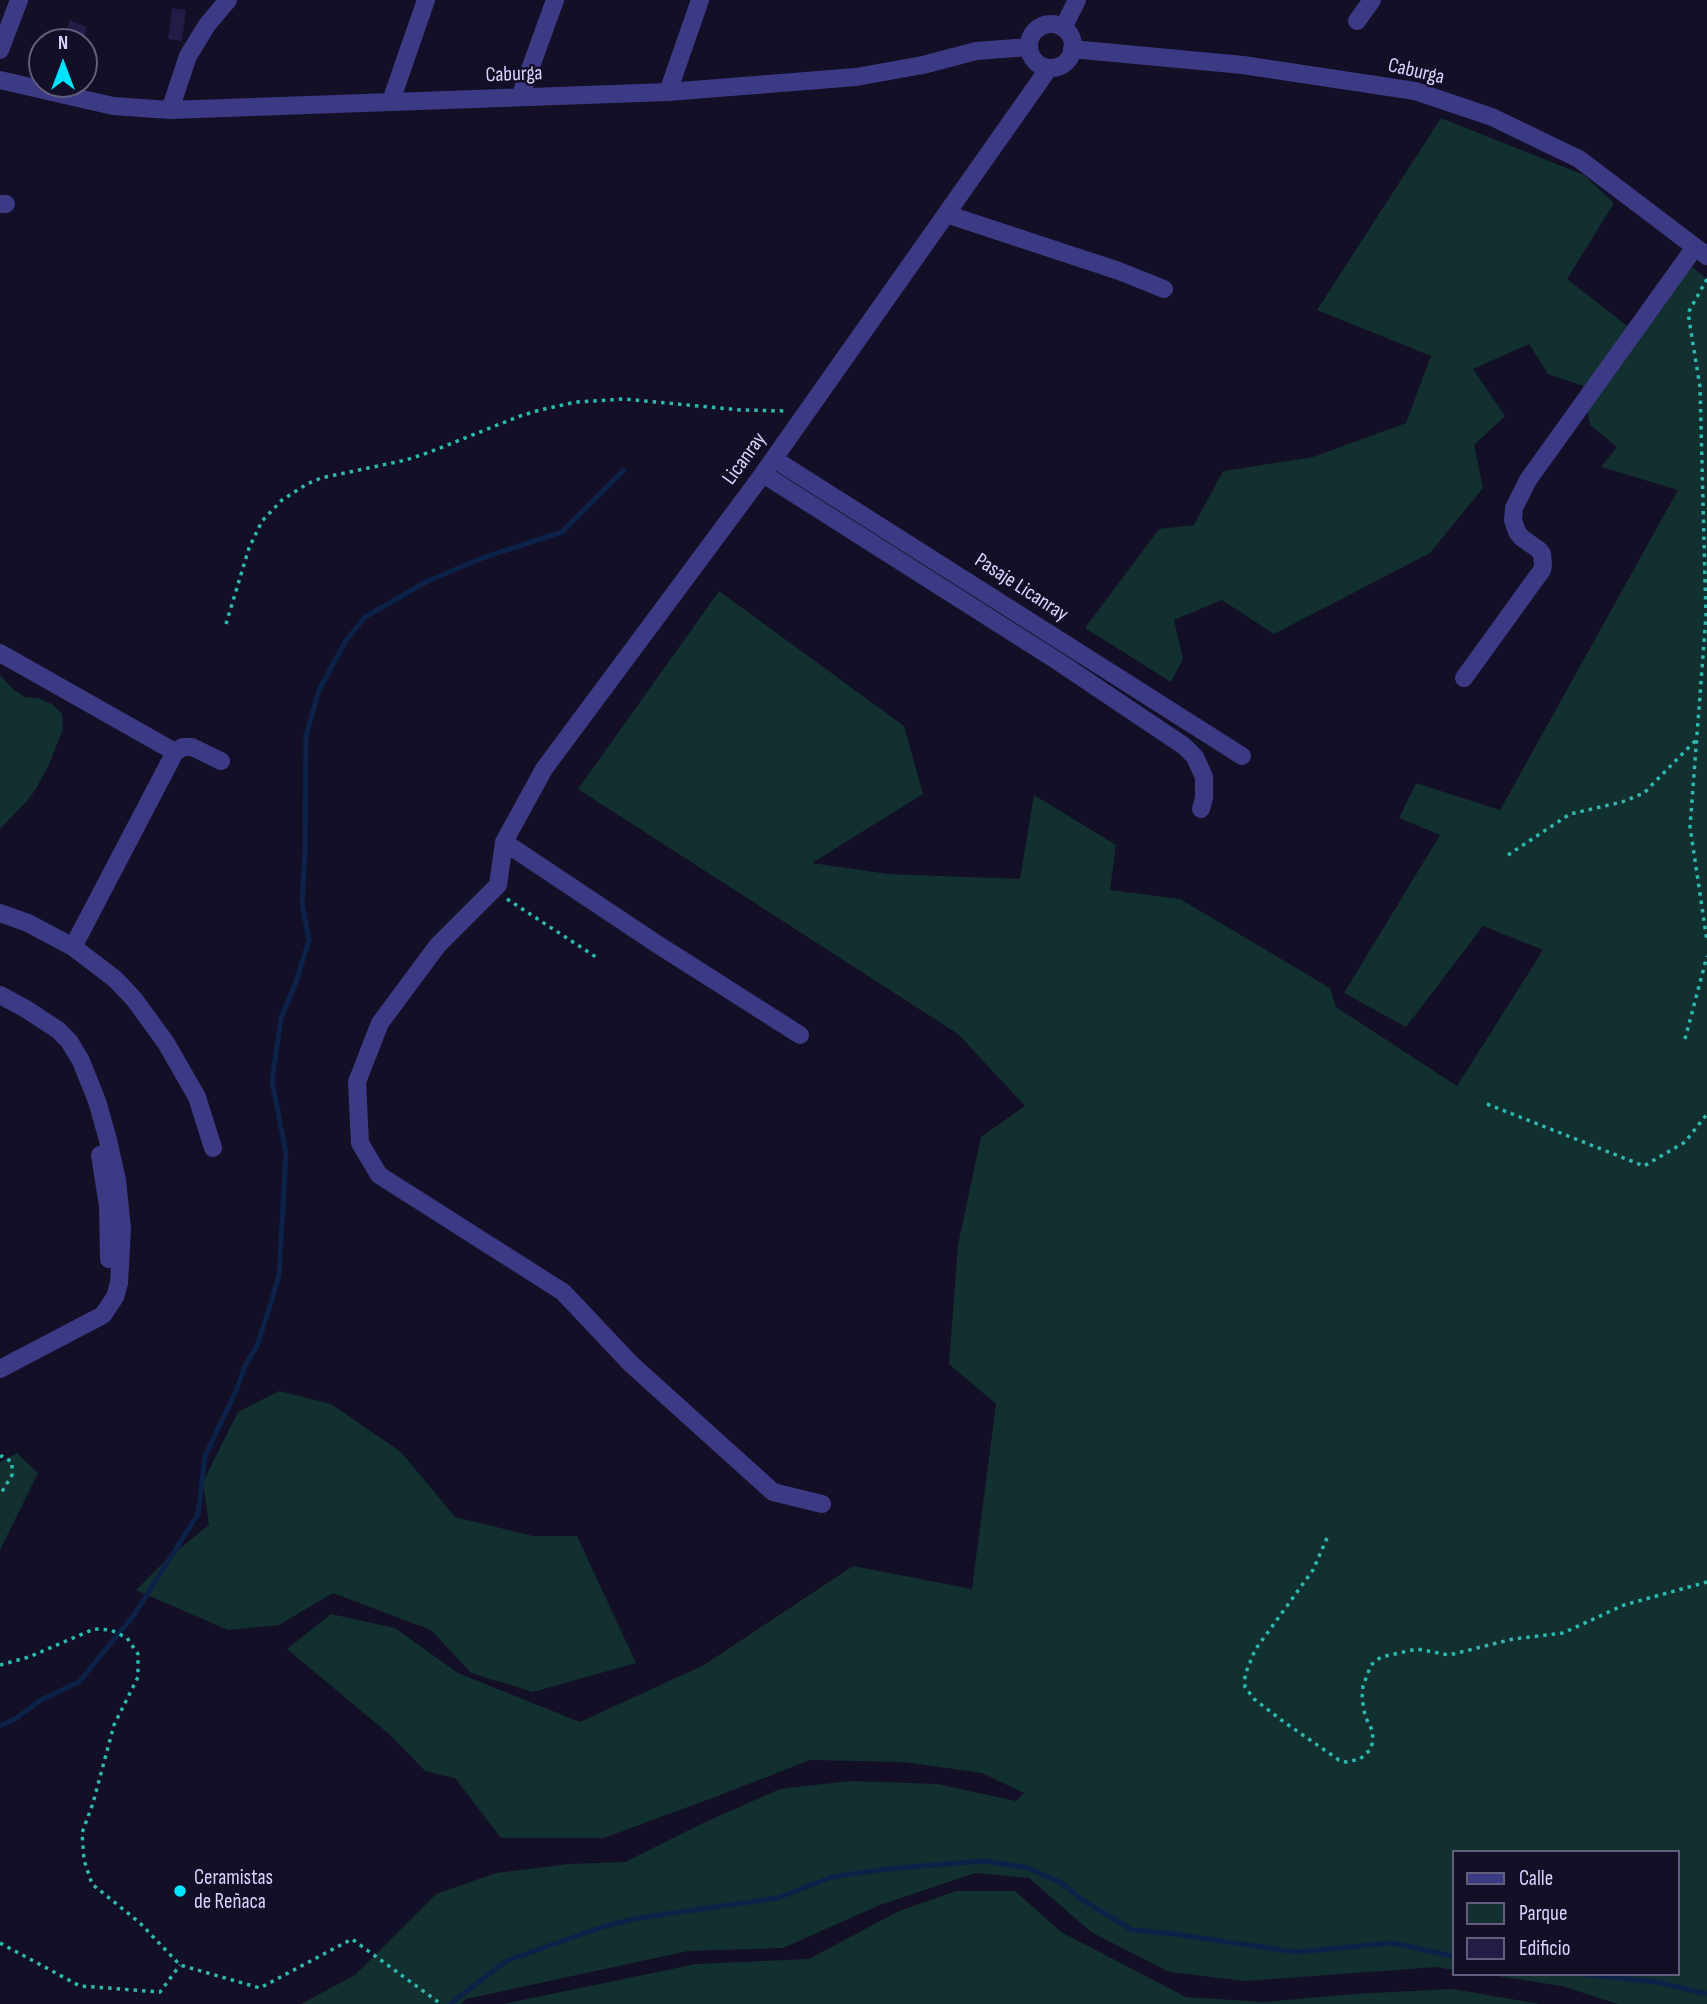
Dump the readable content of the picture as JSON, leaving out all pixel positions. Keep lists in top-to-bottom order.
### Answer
{
  "streets": {
    "street": ["Caburga", "Licanray", "Pasaje Licanray"]
  },
  "crossings": [
    ["Caburga", "Licanray"],
    ["Licanray", "Pasaje Licanray"]
  ],
  "places": ["Ceramistas de Reñaca"],
  "legend": ["Calle", "Parque", "Edificio"],
  "north": "top"
}
